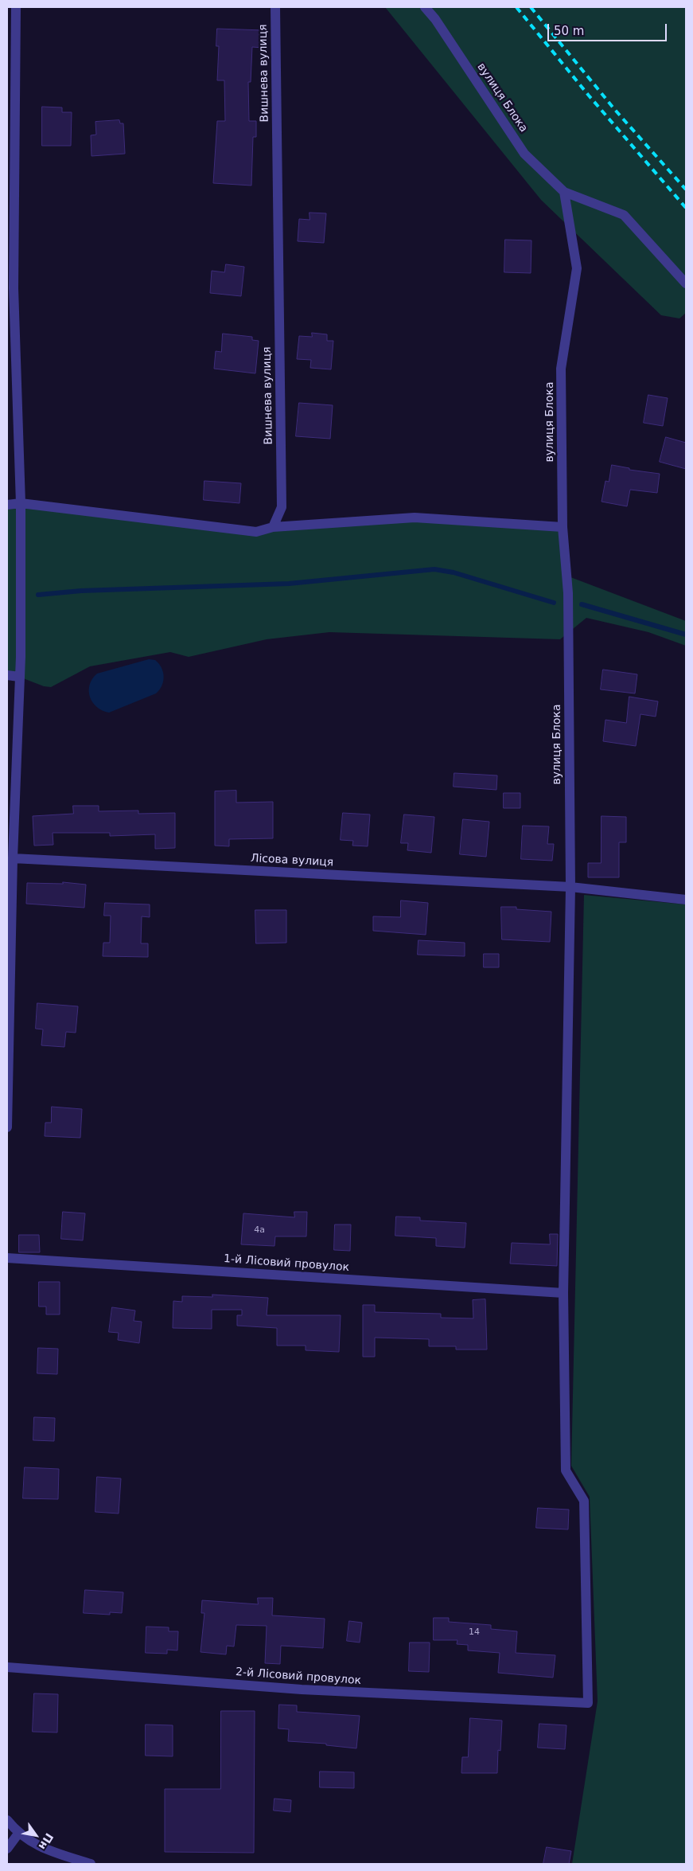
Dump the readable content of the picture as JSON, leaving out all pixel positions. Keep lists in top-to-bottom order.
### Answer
{
  "streets": {
    "street": [
      "Вишнева вулиця",
      "вулиця Блока",
      "Лісова вулиця",
      "1-й Лісовий провулок",
      "2-й Лісовий провулок"
    ]
  },
  "crossings": [
    ["вулиця Блока", "Лісова вулиця"],
    ["вулиця Блока", "1-й Лісовий провулок"],
    ["вулиця Блока", "2-й Лісовий провулок"]
  ],
  "house_numbers": ["4а", "14"],
  "scale_bar": "50 m",
  "north": "bottom right"
}
